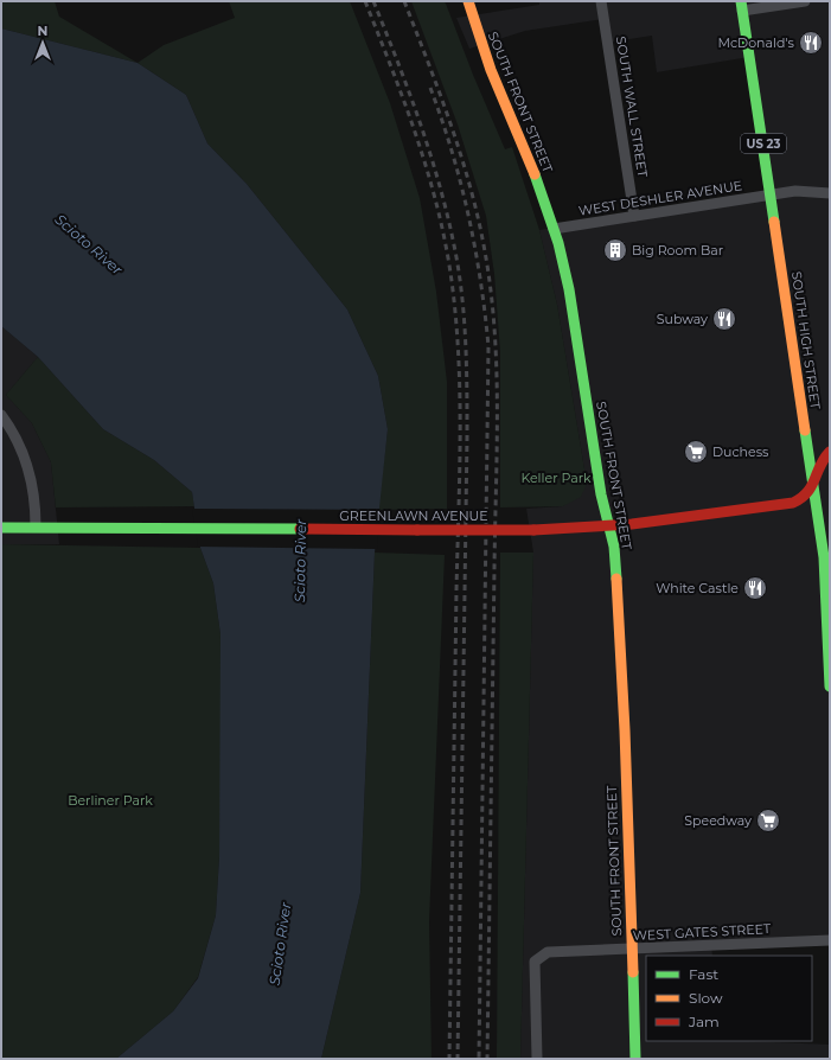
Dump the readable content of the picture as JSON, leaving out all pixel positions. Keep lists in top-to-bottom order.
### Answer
{
  "streets": {
    "main road": [
      "SOUTH FRONT STREET",
      "US 23",
      "SOUTH HIGH STREET",
      "GREENLAWN AVENUE"
    ],
    "street": ["SOUTH WALL STREET", "WEST DESHLER AVENUE", "WEST GATES STREET"]
  },
  "crossings": [
    ["SOUTH FRONT STREET", "WEST DESHLER AVENUE"],
    ["SOUTH FRONT STREET", "GREENLAWN AVENUE"],
    ["SOUTH FRONT STREET", "WEST GATES STREET"],
    ["SOUTH WALL STREET", "WEST DESHLER AVENUE"],
    ["WEST DESHLER AVENUE", "SOUTH HIGH STREET"],
    ["SOUTH HIGH STREET", "GREENLAWN AVENUE"]
  ],
  "water": ["Scioto River"],
  "parks": ["Keller Park", "Berliner Park"],
  "places": {
    "restaurant": ["McDonald's", "Subway", "White Castle"],
    "building": ["Big Room Bar"],
    "supermarket": ["Duchess", "Speedway"]
  },
  "legend": ["Fast", "Slow", "Jam"],
  "north": "top"
}
